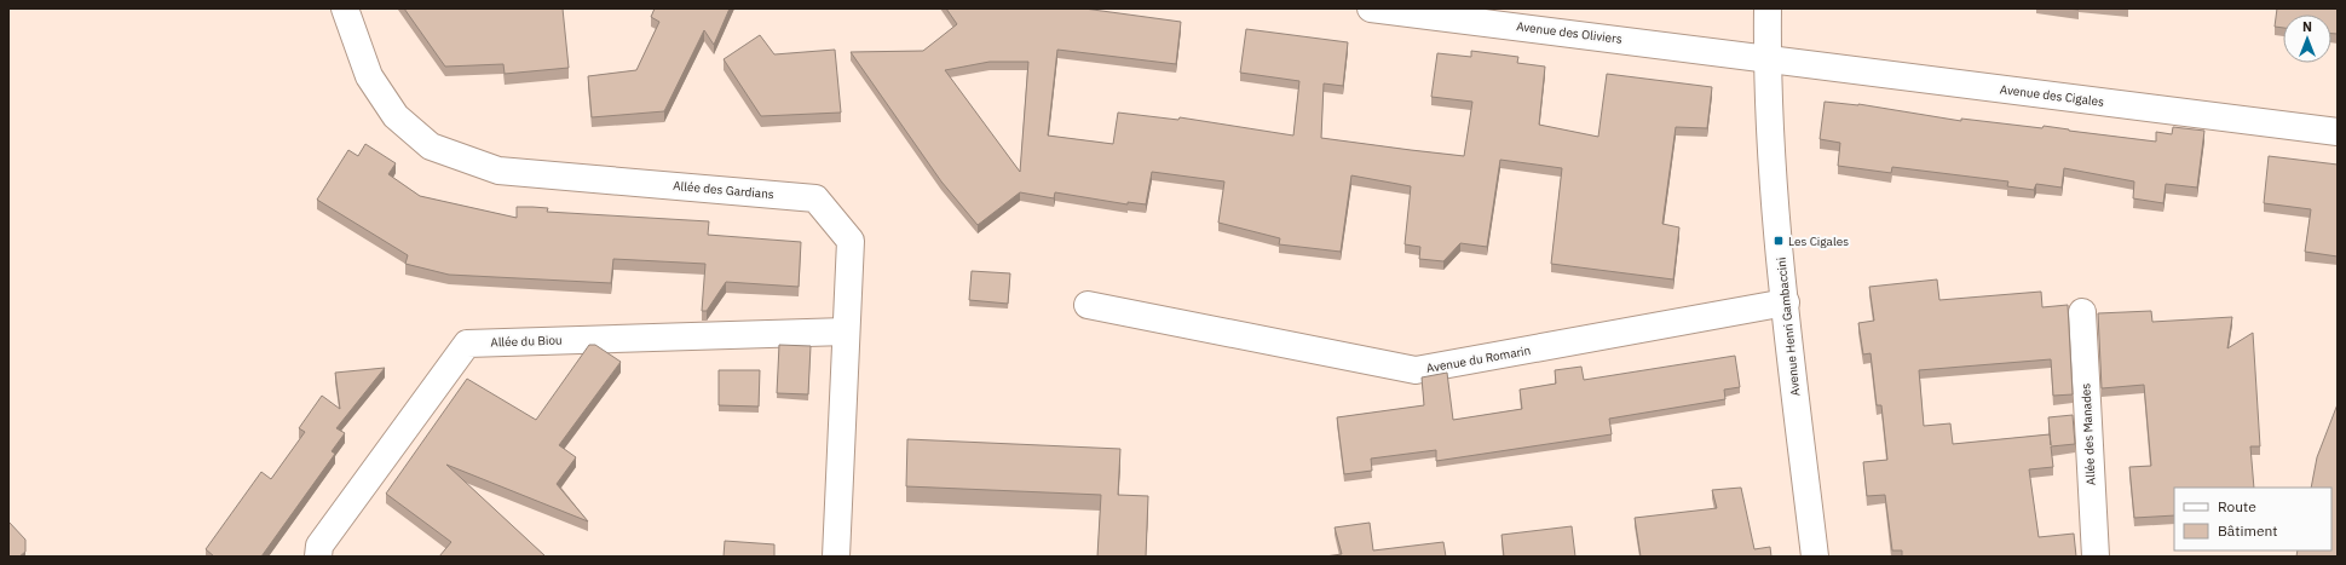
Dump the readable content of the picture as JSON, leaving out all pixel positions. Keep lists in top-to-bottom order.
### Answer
{
  "streets": {
    "street": [
      "Avenue des Oliviers",
      "Avenue des Cigales",
      "Allée des Gardians",
      "Avenue Henri Gambaccini",
      "Allée du Biou",
      "Avenue du Romarin",
      "Allée des Manades"
    ]
  },
  "crossings": [
    ["Avenue des Oliviers", "Avenue des Cigales"],
    ["Avenue des Oliviers", "Avenue Henri Gambaccini"],
    ["Avenue des Cigales", "Avenue Henri Gambaccini"],
    ["Allée des Gardians", "Allée du Biou"],
    ["Avenue Henri Gambaccini", "Avenue du Romarin"]
  ],
  "places": {
    "transit": ["Les Cigales"]
  },
  "legend": ["Route", "Bâtiment"],
  "north": "top"
}
